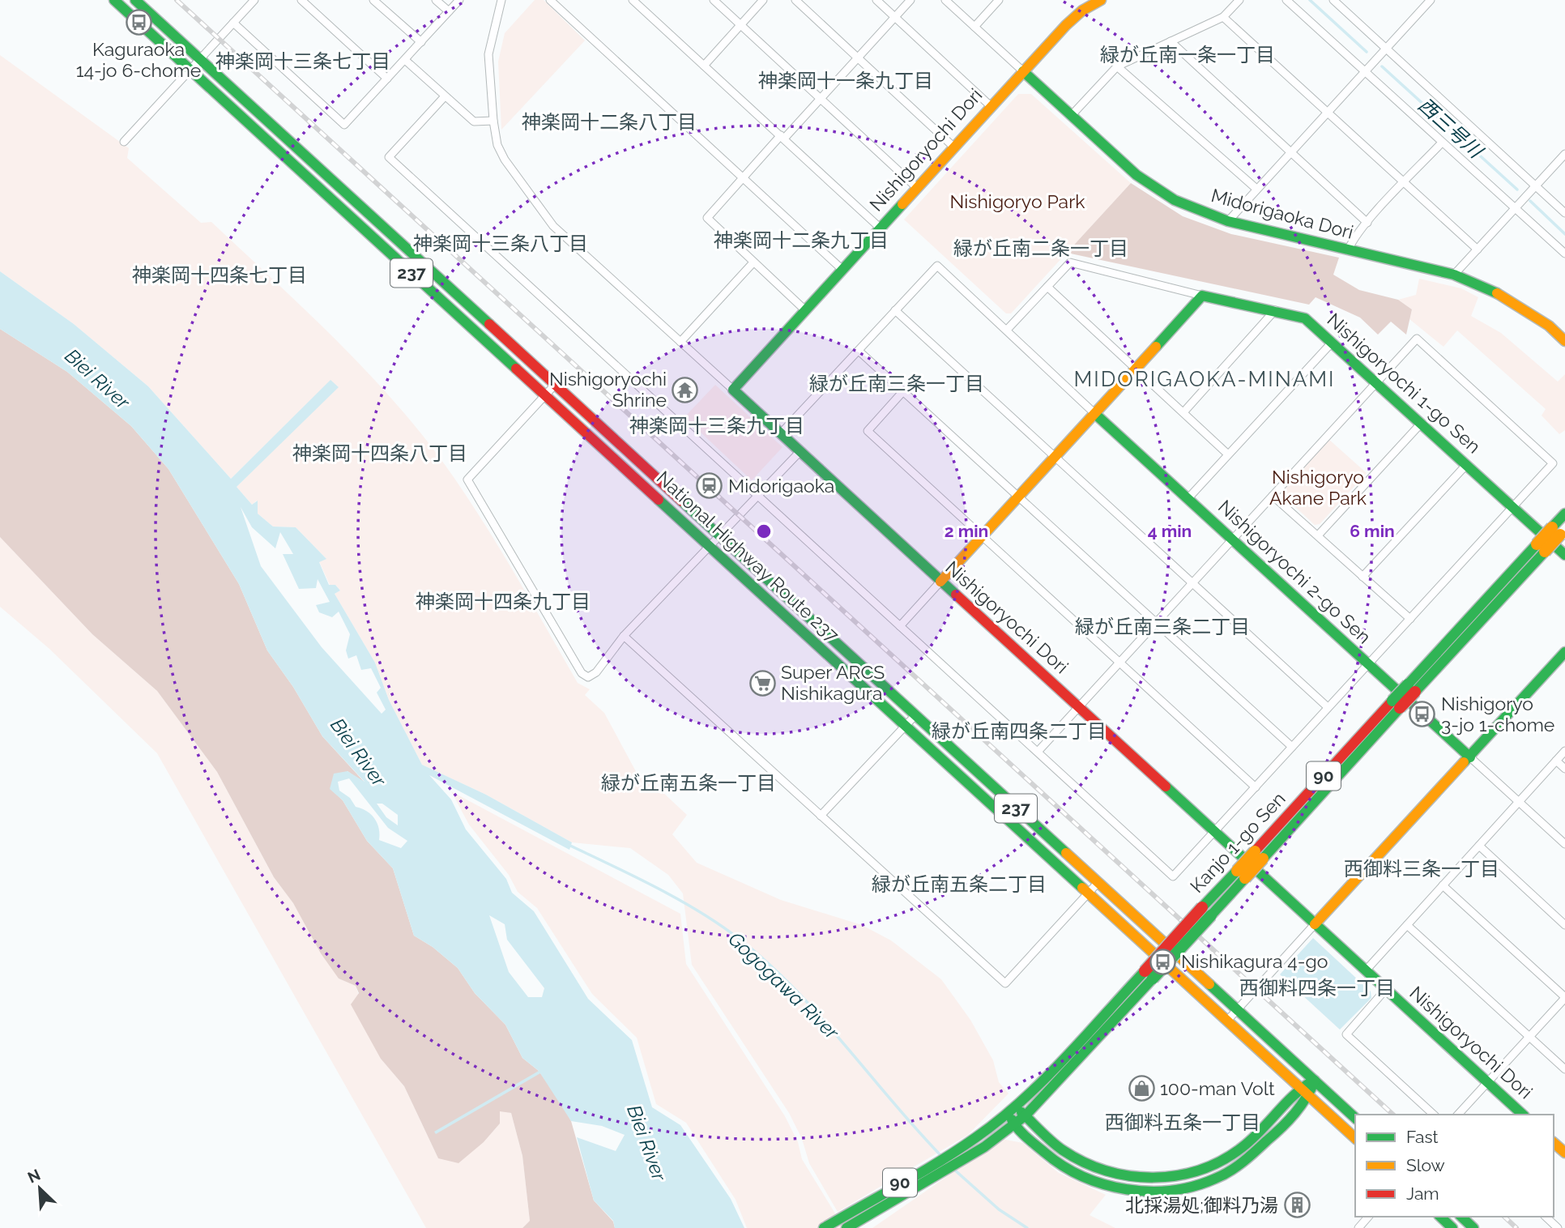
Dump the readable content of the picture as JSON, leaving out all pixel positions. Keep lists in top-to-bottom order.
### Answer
{
  "streets": {
    "main road": [
      "Nishigoryochi Dori",
      "Midorigaoka Dori",
      "237",
      "Nishigoryochi 1-go Sen",
      "National Highway Route 237",
      "Nishigoryochi 2-go Sen",
      "90",
      "Kanjo 1-go Sen"
    ]
  },
  "crossings": [
    ["Nishigoryochi Dori", "Midorigaoka Dori"]
  ],
  "districts": [
    "緑が丘南一条一丁目",
    "神楽岡十三条七丁目",
    "神楽岡十一条九丁目",
    "神楽岡十二条八丁目",
    "神楽岡十二条九丁目",
    "神楽岡十三条八丁目",
    "緑が丘南二条一丁目",
    "神楽岡十四条七丁目",
    "MIDORIGAOKA-MINAMI",
    "緑が丘南三条一丁目",
    "神楽岡十三条九丁目",
    "神楽岡十四条八丁目",
    "神楽岡十四条九丁目",
    "緑が丘南三条二丁目",
    "緑が丘南四条二丁目",
    "緑が丘南五条一丁目",
    "西御料三条一丁目",
    "緑が丘南五条二丁目",
    "西御料四条一丁目",
    "西御料五条一丁目"
  ],
  "water": ["西三号川", "Biei River", "Gogogawa River"],
  "parks": ["Nishigoryo Park", "Nishigoryo Akane Park"],
  "places": {
    "bus stop": ["Kaguraoka 14-jo 6-chome", "Nishigoryo 3-jo 1-chome", "Nishikagura 4-go"],
    "temple": ["Nishigoryochi Shrine"],
    "station": ["Midorigaoka"],
    "supermarket": ["Super ARCS Nishikagura"],
    "shop": ["100-man Volt"],
    "building": ["北採湯処;御料乃湯"]
  },
  "legend": ["Fast", "Slow", "Jam"],
  "north": "top left",
  "rings": ["2 min", "4 min", "6 min"]
}
